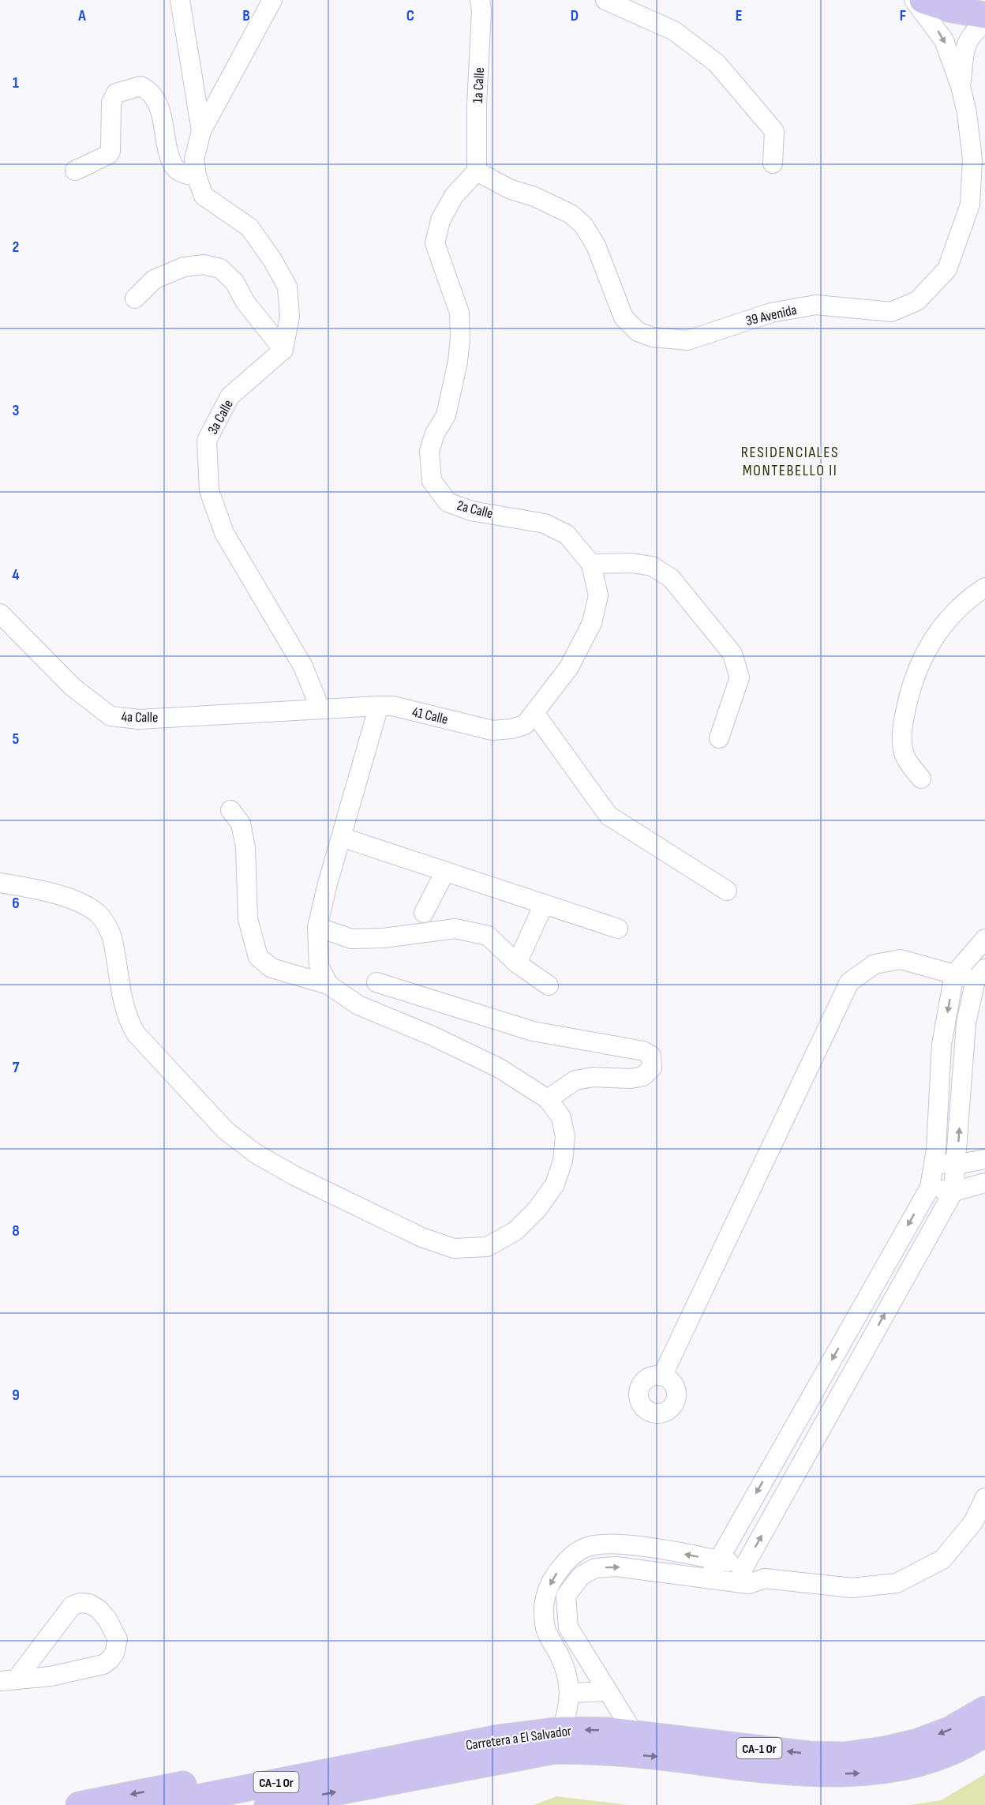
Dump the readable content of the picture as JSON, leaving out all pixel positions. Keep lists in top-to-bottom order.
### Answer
{
  "streets": {
    "highway": ["Carretera a El Salvador", "CA-1 Or"],
    "street": [
      "1a Calle",
      "39 Avenida",
      "3a Calle",
      "2a Calle",
      "41 Calle",
      "4a Calle"
    ]
  },
  "crossings": [
    ["1a Calle", "39 Avenida"],
    ["1a Calle", "2a Calle"],
    ["39 Avenida", "2a Calle"],
    ["3a Calle", "41 Calle"],
    ["3a Calle", "4a Calle"],
    ["2a Calle", "41 Calle"],
    ["41 Calle", "4a Calle"]
  ],
  "districts": ["RESIDENCIALES MONTEBELLO II"],
  "grid": {
    "columns": [
      "A",
      "B",
      "C",
      "D",
      "E",
      "F"
    ],
    "rows": [
      "1",
      "2",
      "3",
      "4",
      "5",
      "6",
      "7",
      "8",
      "9"
    ]
  }
}
